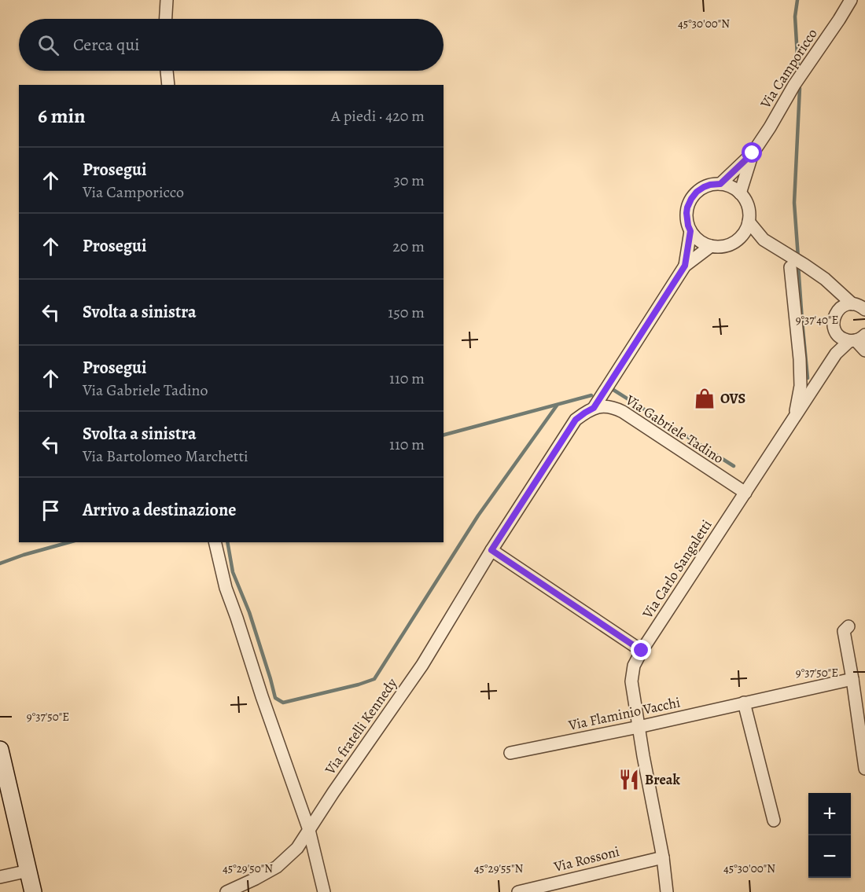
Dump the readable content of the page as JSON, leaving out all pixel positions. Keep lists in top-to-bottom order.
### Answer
{
  "streets": {
    "street": [
      "Via Camporicco",
      "Via Gabriele Tadino",
      "Via Carlo Sangaletti",
      "Via Flaminio Vacchi",
      "Via fratelli Kennedy",
      "Via Rossoni"
    ]
  },
  "crossings": [
    ["Via Gabriele Tadino", "Via Carlo Sangaletti"],
    ["Via Carlo Sangaletti", "Via Flaminio Vacchi"],
    ["Via Carlo Sangaletti", "Via Rossoni"]
  ],
  "places": {
    "shop": ["OVS"],
    "restaurant": ["Break"]
  },
  "page": {
    "search": "Cerca qui",
    "heading": ["6 min", "A piedi · 420 m"],
    "list": [
      ["Prosegui", "Via Camporicco", "30 m"],
      ["Prosegui", "20 m"],
      ["Svolta a sinistra", "150 m"],
      ["Prosegui", "Via Gabriele Tadino", "110 m"],
      ["Svolta a sinistra", "Via Bartolomeo Marchetti", "110 m"],
      "Arrivo a destinazione"
    ],
    "map_buttons": ["+", "−"]
  },
  "coordinates": [
    "45°30'00\"N",
    "9°37'40\"E",
    "9°37'50\"E",
    "45°29'50\"N",
    "45°29'55\"N"
  ]
}
